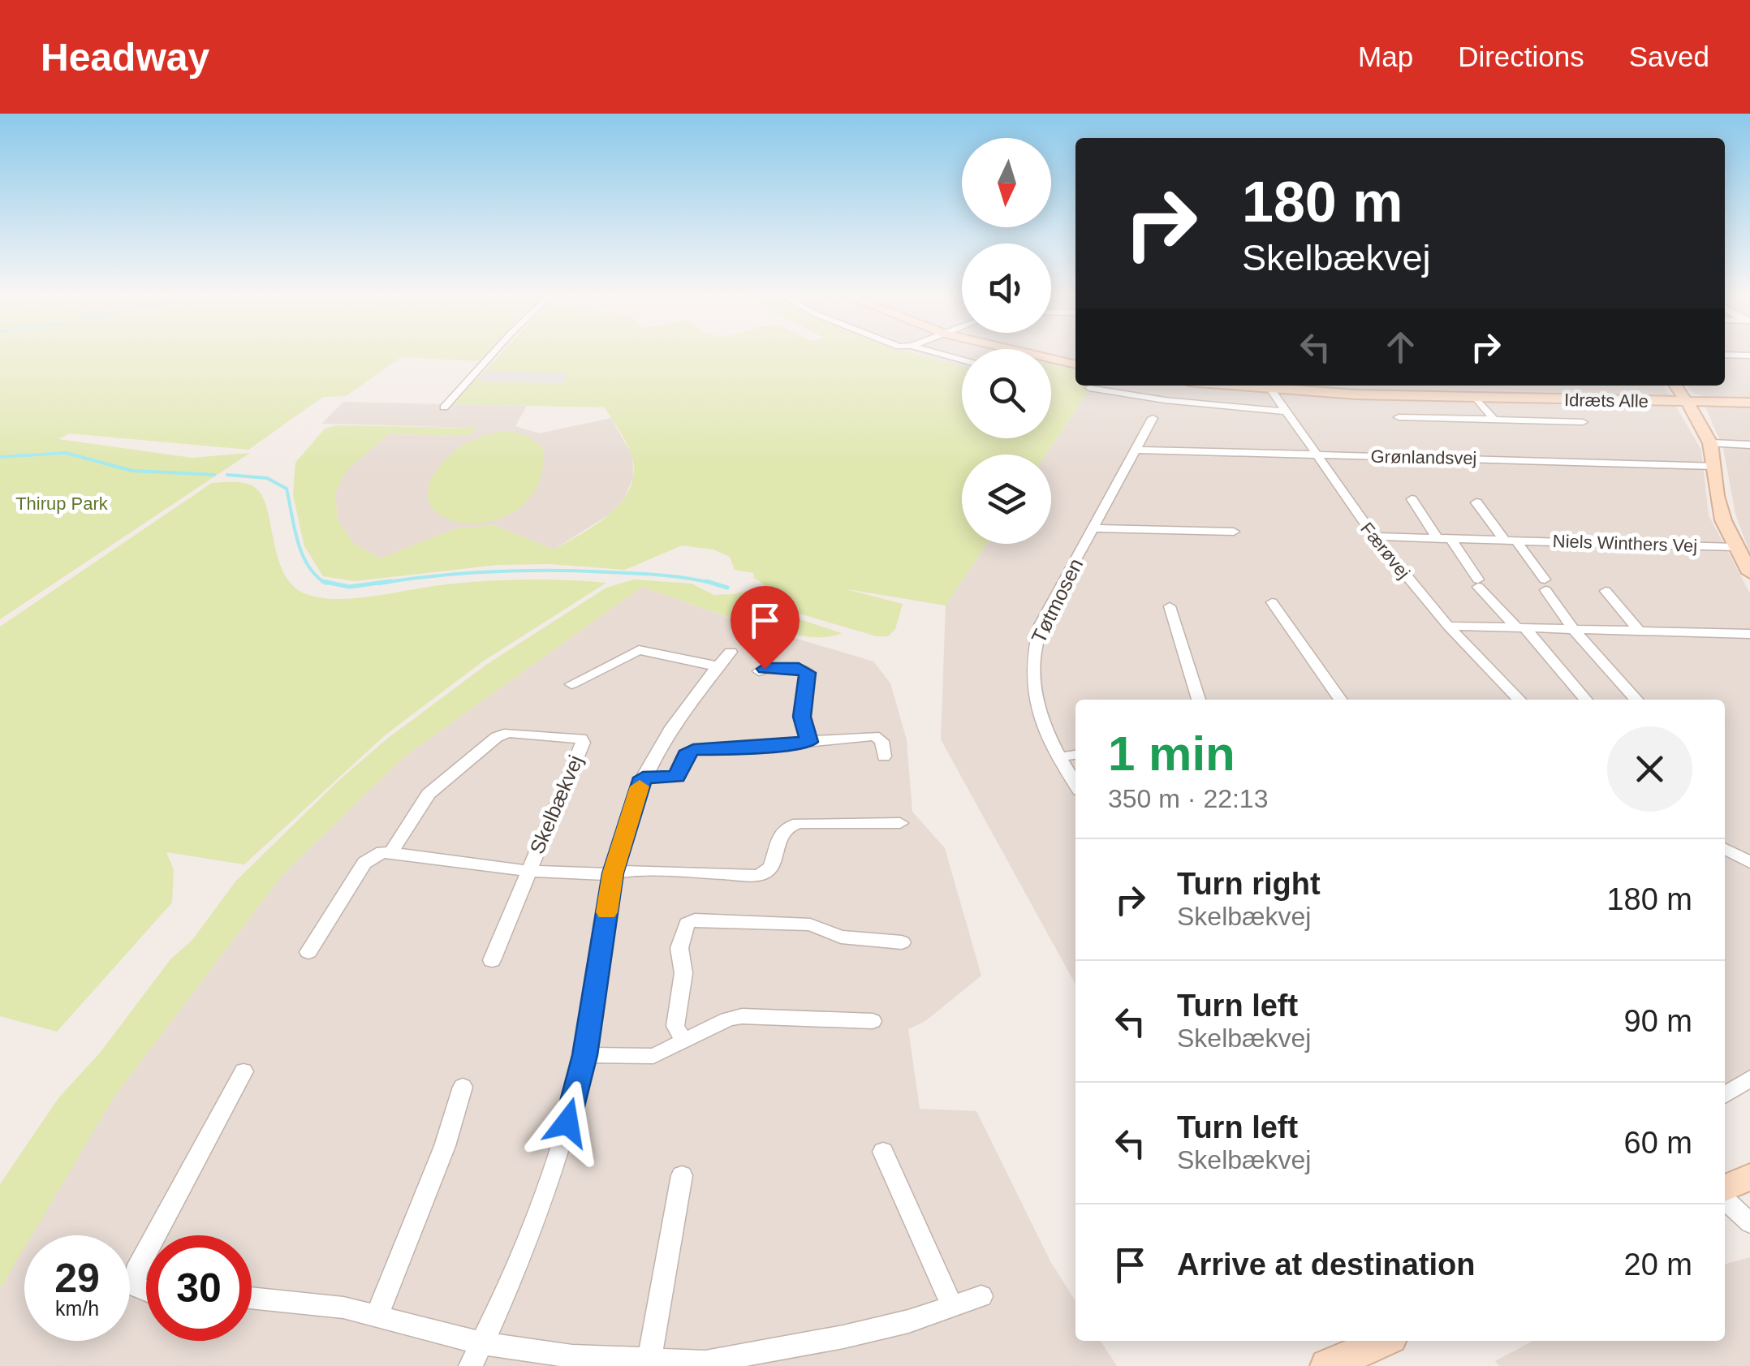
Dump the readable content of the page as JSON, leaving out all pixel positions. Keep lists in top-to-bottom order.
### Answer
{
  "streets": {
    "street": [
      "Idræts Alle",
      "Grønlandsvej",
      "Niels Winthers Vej",
      "Færøvej",
      "Tøtmosen",
      "Skelbækvej"
    ]
  },
  "crossings": [
    ["Idræts Alle", "Færøvej"],
    ["Grønlandsvej", "Færøvej"],
    ["Grønlandsvej", "Tøtmosen"],
    ["Niels Winthers Vej", "Færøvej"]
  ],
  "parks": ["Thirup Park"],
  "north": "bottom",
  "page": {
    "header": "Headway",
    "nav": ["Map", "Directions", "Saved"],
    "turn": ["180 m", "Skelbækvej"],
    "heading": ["1 min", "350 m · 22:13"],
    "list": [
      {
        "name": "Turn right",
        "note": "Skelbækvej",
        "value": "180 m"
      },
      {
        "name": "Turn left",
        "note": "Skelbækvej",
        "value": "90 m"
      },
      {
        "name": "Turn left",
        "note": "Skelbækvej",
        "value": "60 m"
      },
      {
        "name": "Arrive at destination",
        "value": "20 m"
      }
    ],
    "speed": "29 km/h",
    "limit": "30"
  }
}
